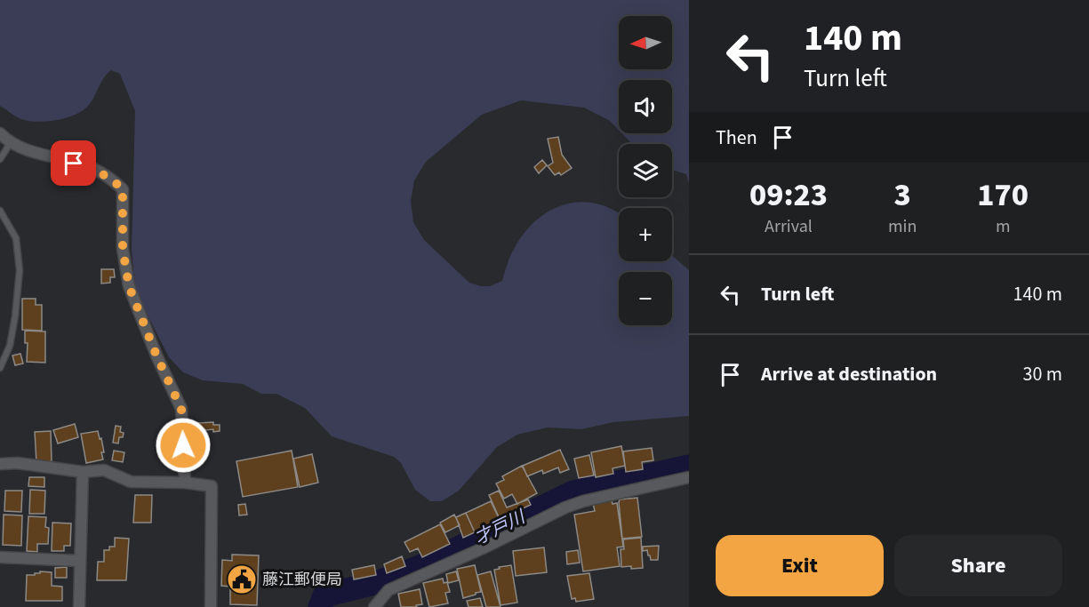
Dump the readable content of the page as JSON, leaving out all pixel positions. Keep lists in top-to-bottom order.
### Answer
{
  "water": ["才戸川"],
  "places": {
    "public building": ["藤江郵便局"]
  },
  "north": "left",
  "page": {
    "turn": ["140 m", "Turn left"],
    "map_buttons": ["+", "−"],
    "then": "Then",
    "eta": [
      "09:23",
      "Arrival",
      "3",
      "min",
      "170",
      "m"
    ],
    "list": [
      {
        "name": "Turn left",
        "value": "140 m"
      },
      {
        "name": "Arrive at destination",
        "value": "30 m"
      }
    ],
    "buttons": ["Exit", "Share"]
  }
}
